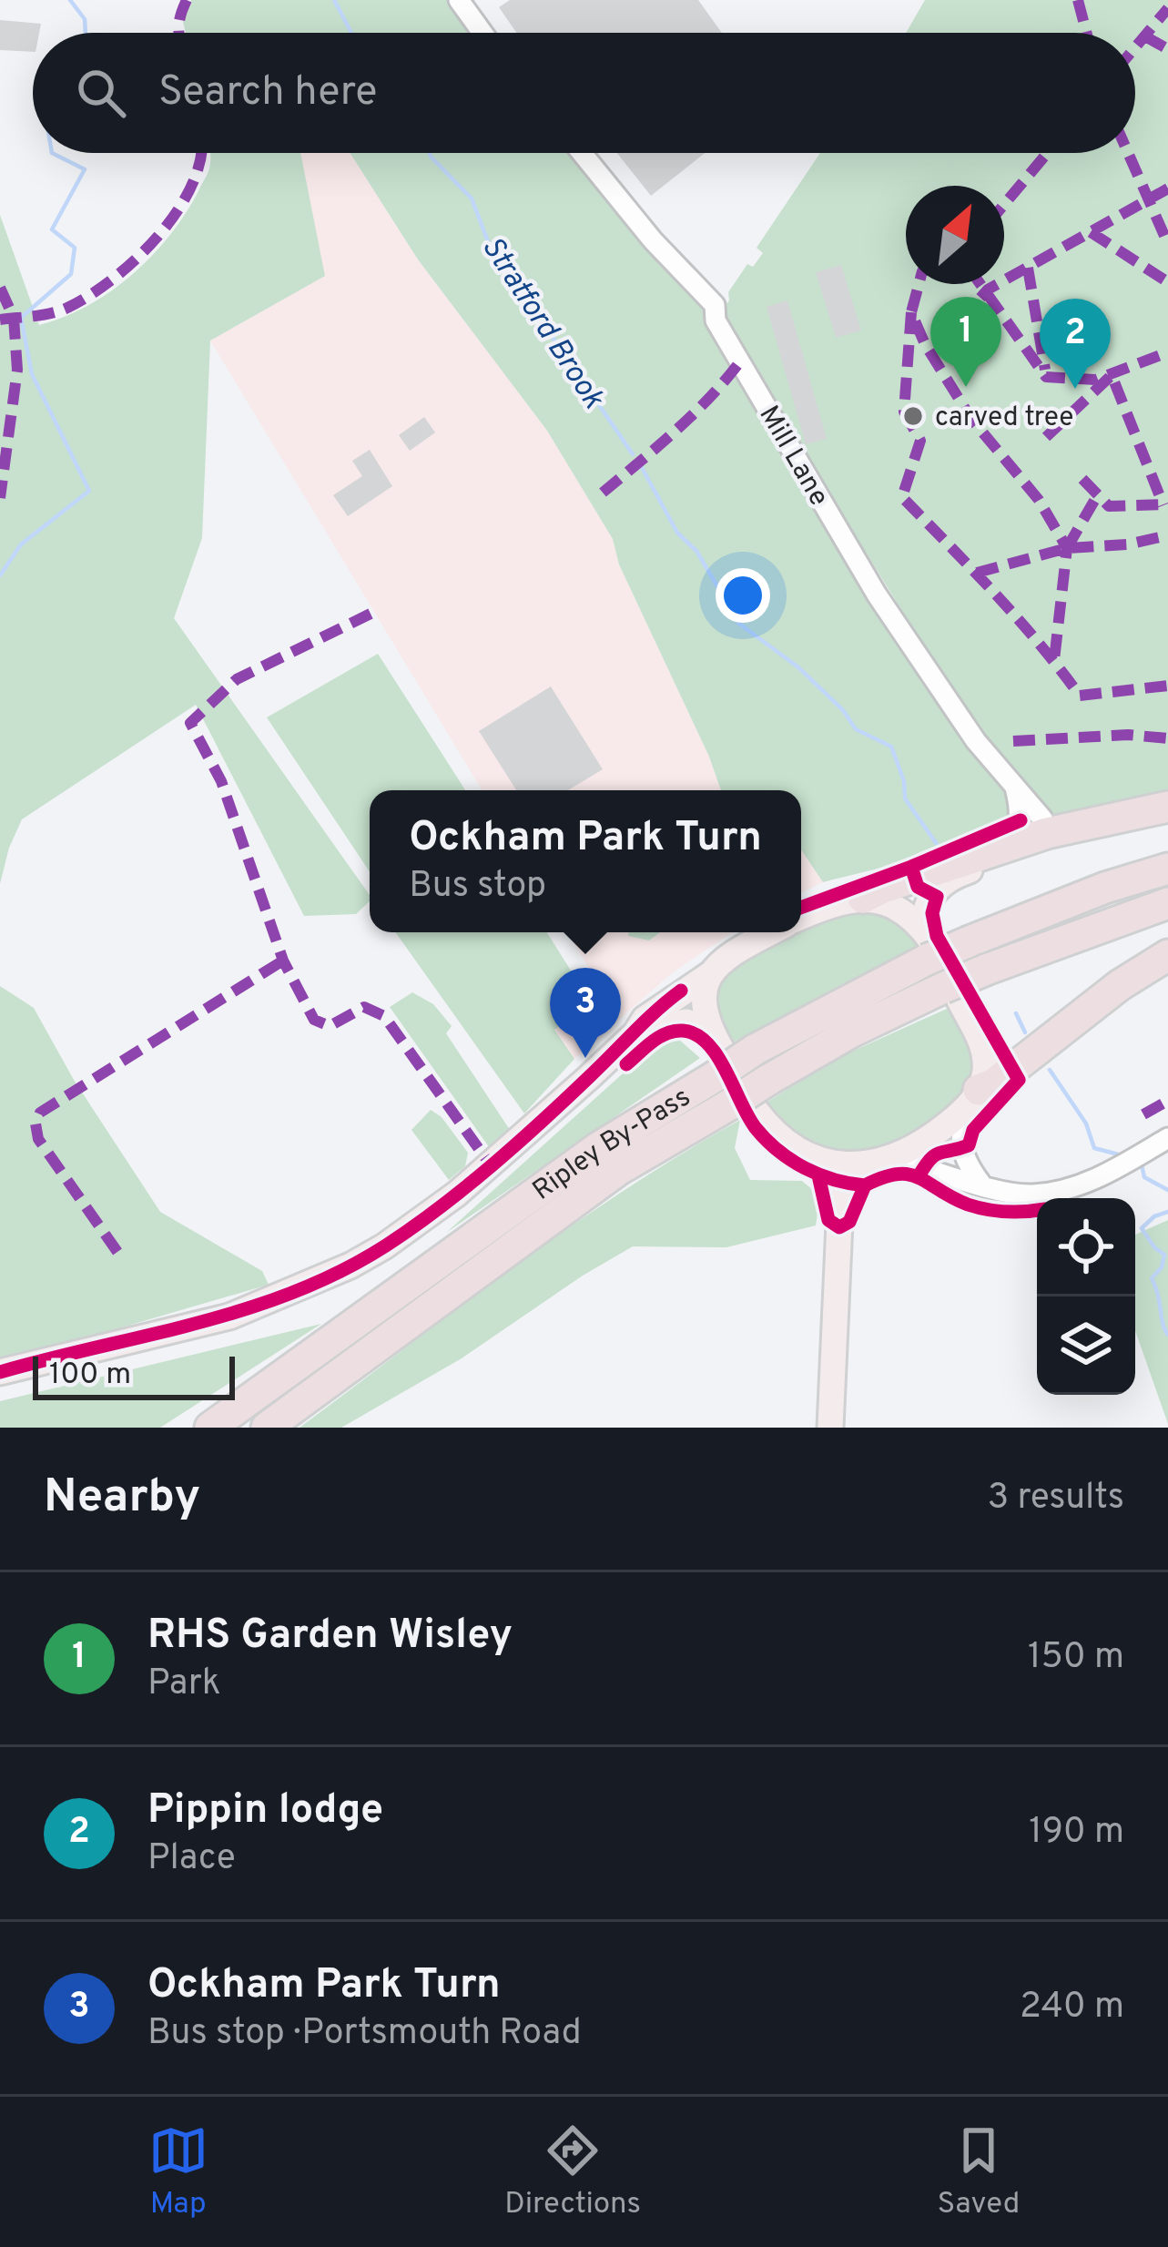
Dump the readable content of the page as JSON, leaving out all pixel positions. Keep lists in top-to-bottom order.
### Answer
{
  "streets": {
    "highway": ["Ripley By-Pass"],
    "street": ["Mill Lane"]
  },
  "water": ["Stratford Brook"],
  "places": ["carved tree"],
  "scale_bar": "100 m",
  "north": "top right",
  "page": {
    "search": "Search here",
    "pins": ["1", "2", "3"],
    "popup": ["Ockham Park Turn", "Bus stop"],
    "scale": "100 m",
    "heading": ["Nearby", "3 results"],
    "list": [
      {
        "mark": "1",
        "name": "RHS Garden Wisley",
        "note": "Park",
        "value": "150 m"
      },
      {
        "mark": "2",
        "name": "Pippin lodge",
        "note": "Place",
        "value": "190 m"
      },
      {
        "mark": "3",
        "name": "Ockham Park Turn",
        "note": "Bus stop · Portsmouth Road",
        "value": "240 m"
      }
    ],
    "nav": ["Map", "Directions", "Saved"]
  }
}
